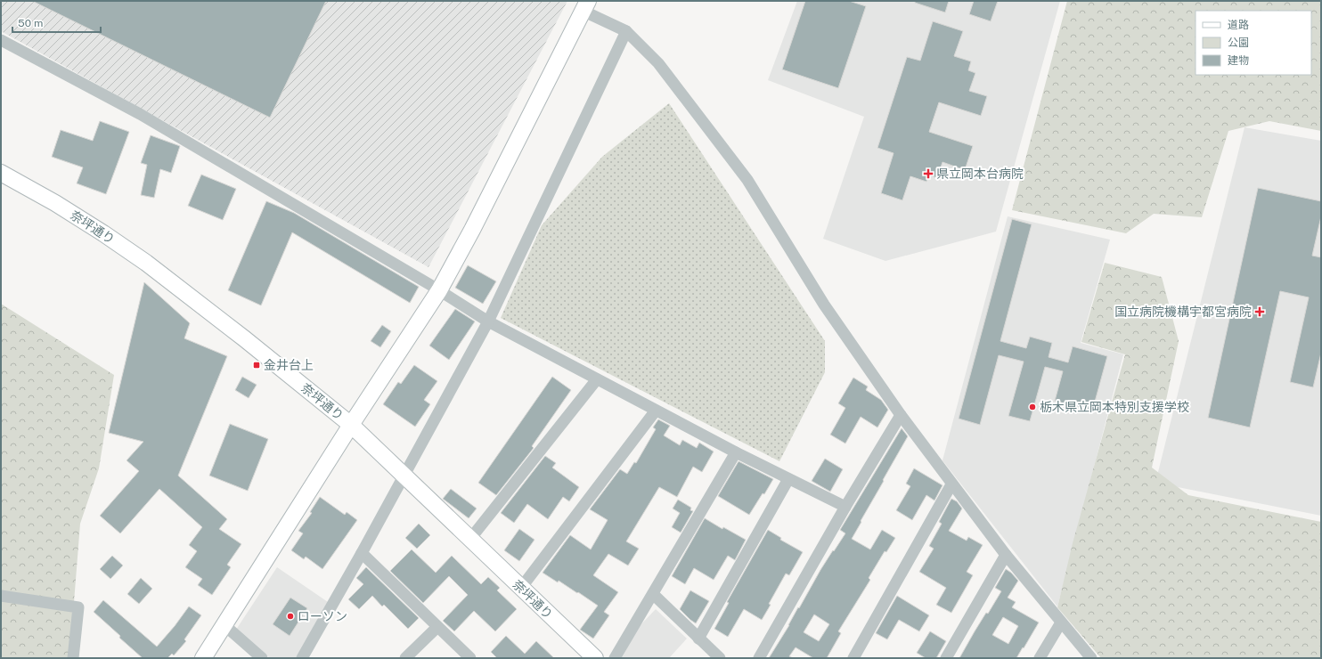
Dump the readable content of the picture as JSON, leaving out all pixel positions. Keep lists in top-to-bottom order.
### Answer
{
  "streets": {
    "street": ["奈坪通り"]
  },
  "places": {
    "health": ["県立岡本台病院", "国立病院機構宇都宮病院"],
    "transit": ["金井台上"],
    "other": ["栃木県立岡本特別支援学校", "ローソン"]
  },
  "legend": ["道路", "公園", "建物"],
  "scale_bar": "50 m"
}
